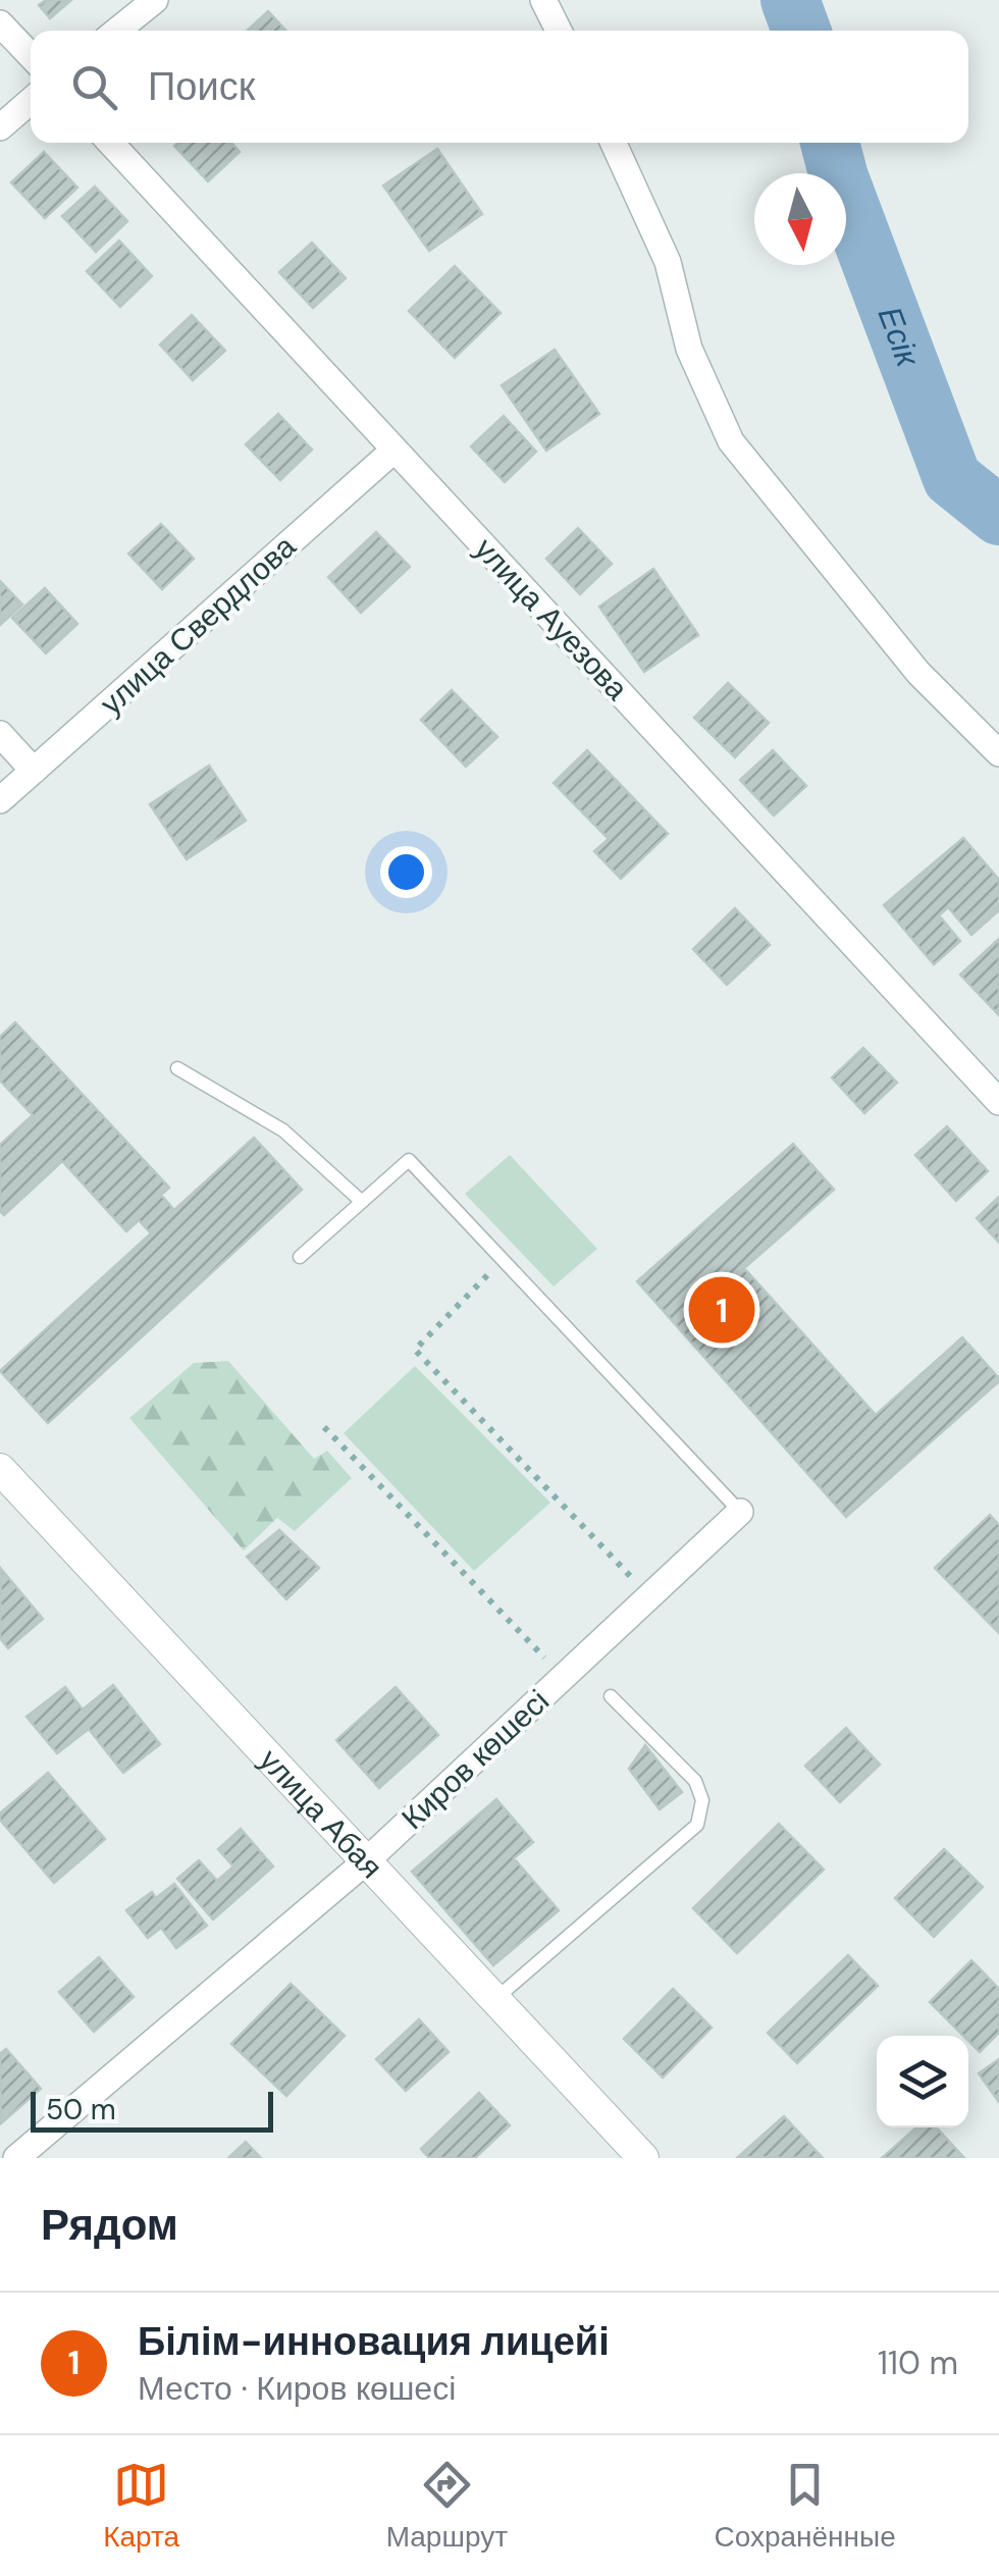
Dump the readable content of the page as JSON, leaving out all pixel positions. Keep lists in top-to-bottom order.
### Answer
{
  "streets": {
    "street": [
      "улица Ауезова",
      "улица Свердлова",
      "Киров көшесі",
      "улица Абая"
    ]
  },
  "crossings": [
    ["улица Ауезова", "улица Свердлова"],
    ["Киров көшесі", "улица Абая"]
  ],
  "water": ["Есік"],
  "scale_bar": "50 m",
  "north": "bottom",
  "page": {
    "search": "Поиск",
    "pins": "1",
    "scale": "50 m",
    "heading": "Рядом",
    "list": [
      {
        "mark": "1",
        "name": "Білім-инновация лицейі",
        "note": "Место · Киров көшесі",
        "value": "110 m"
      }
    ],
    "nav": ["Карта", "Маршрут", "Сохранённые"]
  }
}
